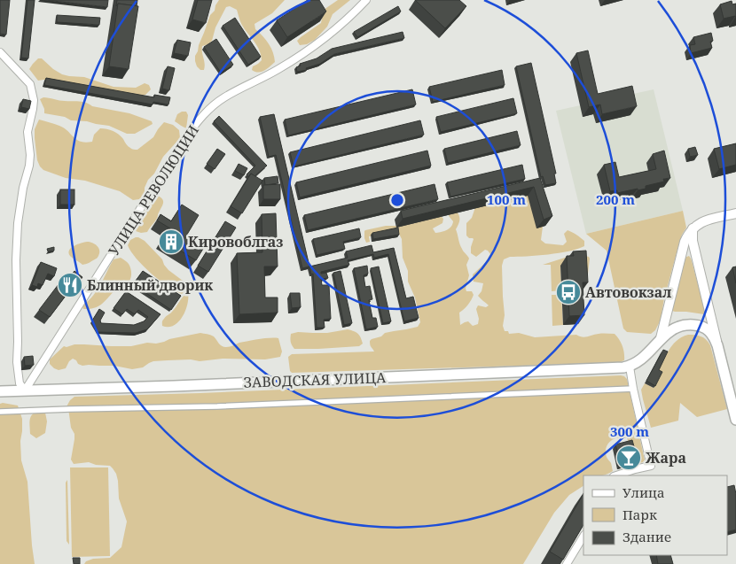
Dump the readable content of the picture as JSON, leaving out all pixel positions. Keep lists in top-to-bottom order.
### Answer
{
  "streets": {
    "main road": ["ЗАВОДСКАЯ УЛИЦА"],
    "street": ["УЛИЦА РЕВОЛЮЦИИ"]
  },
  "crossings": [
    ["УЛИЦА РЕВОЛЮЦИИ", "ЗАВОДСКАЯ УЛИЦА"]
  ],
  "places": {
    "building": ["Кировоблгаз"],
    "restaurant": ["Блинный дворик"],
    "bus stop": ["Автовокзал"],
    "bar": ["Жара"]
  },
  "legend": ["Улица", "Парк", "Здание"],
  "rings": ["100 m", "200 m", "300 m"]
}
